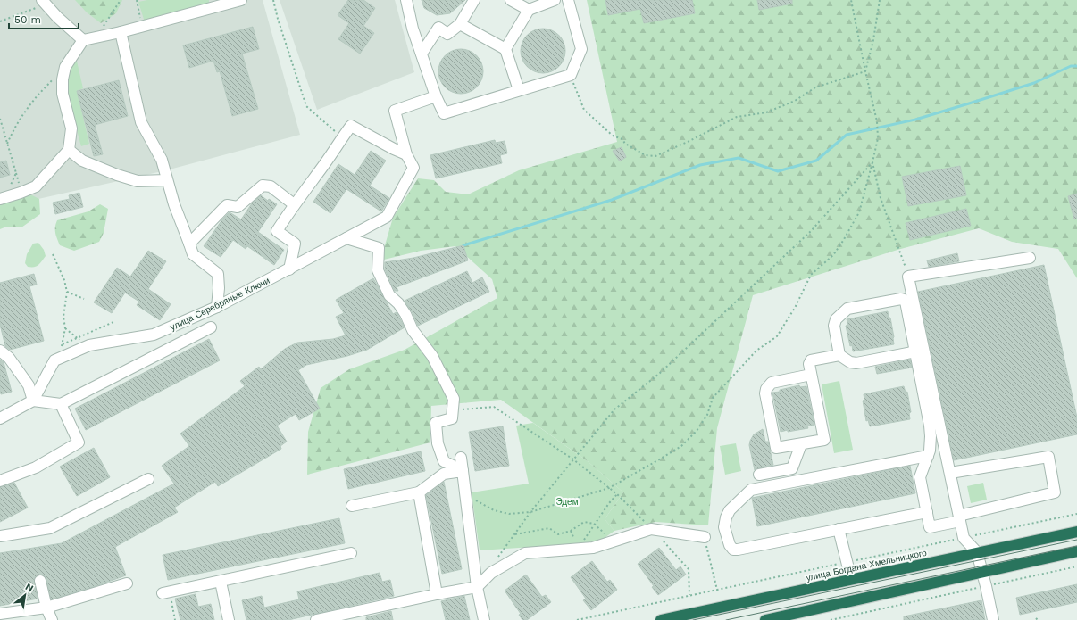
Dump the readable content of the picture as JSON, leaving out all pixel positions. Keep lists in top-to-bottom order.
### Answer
{
  "streets": {
    "highway": ["улица Богдана Хмельницкого"],
    "street": ["улица Серебряные Ключи"]
  },
  "parks": ["Эдем"],
  "scale_bar": "50 m",
  "north": "top right"
}
